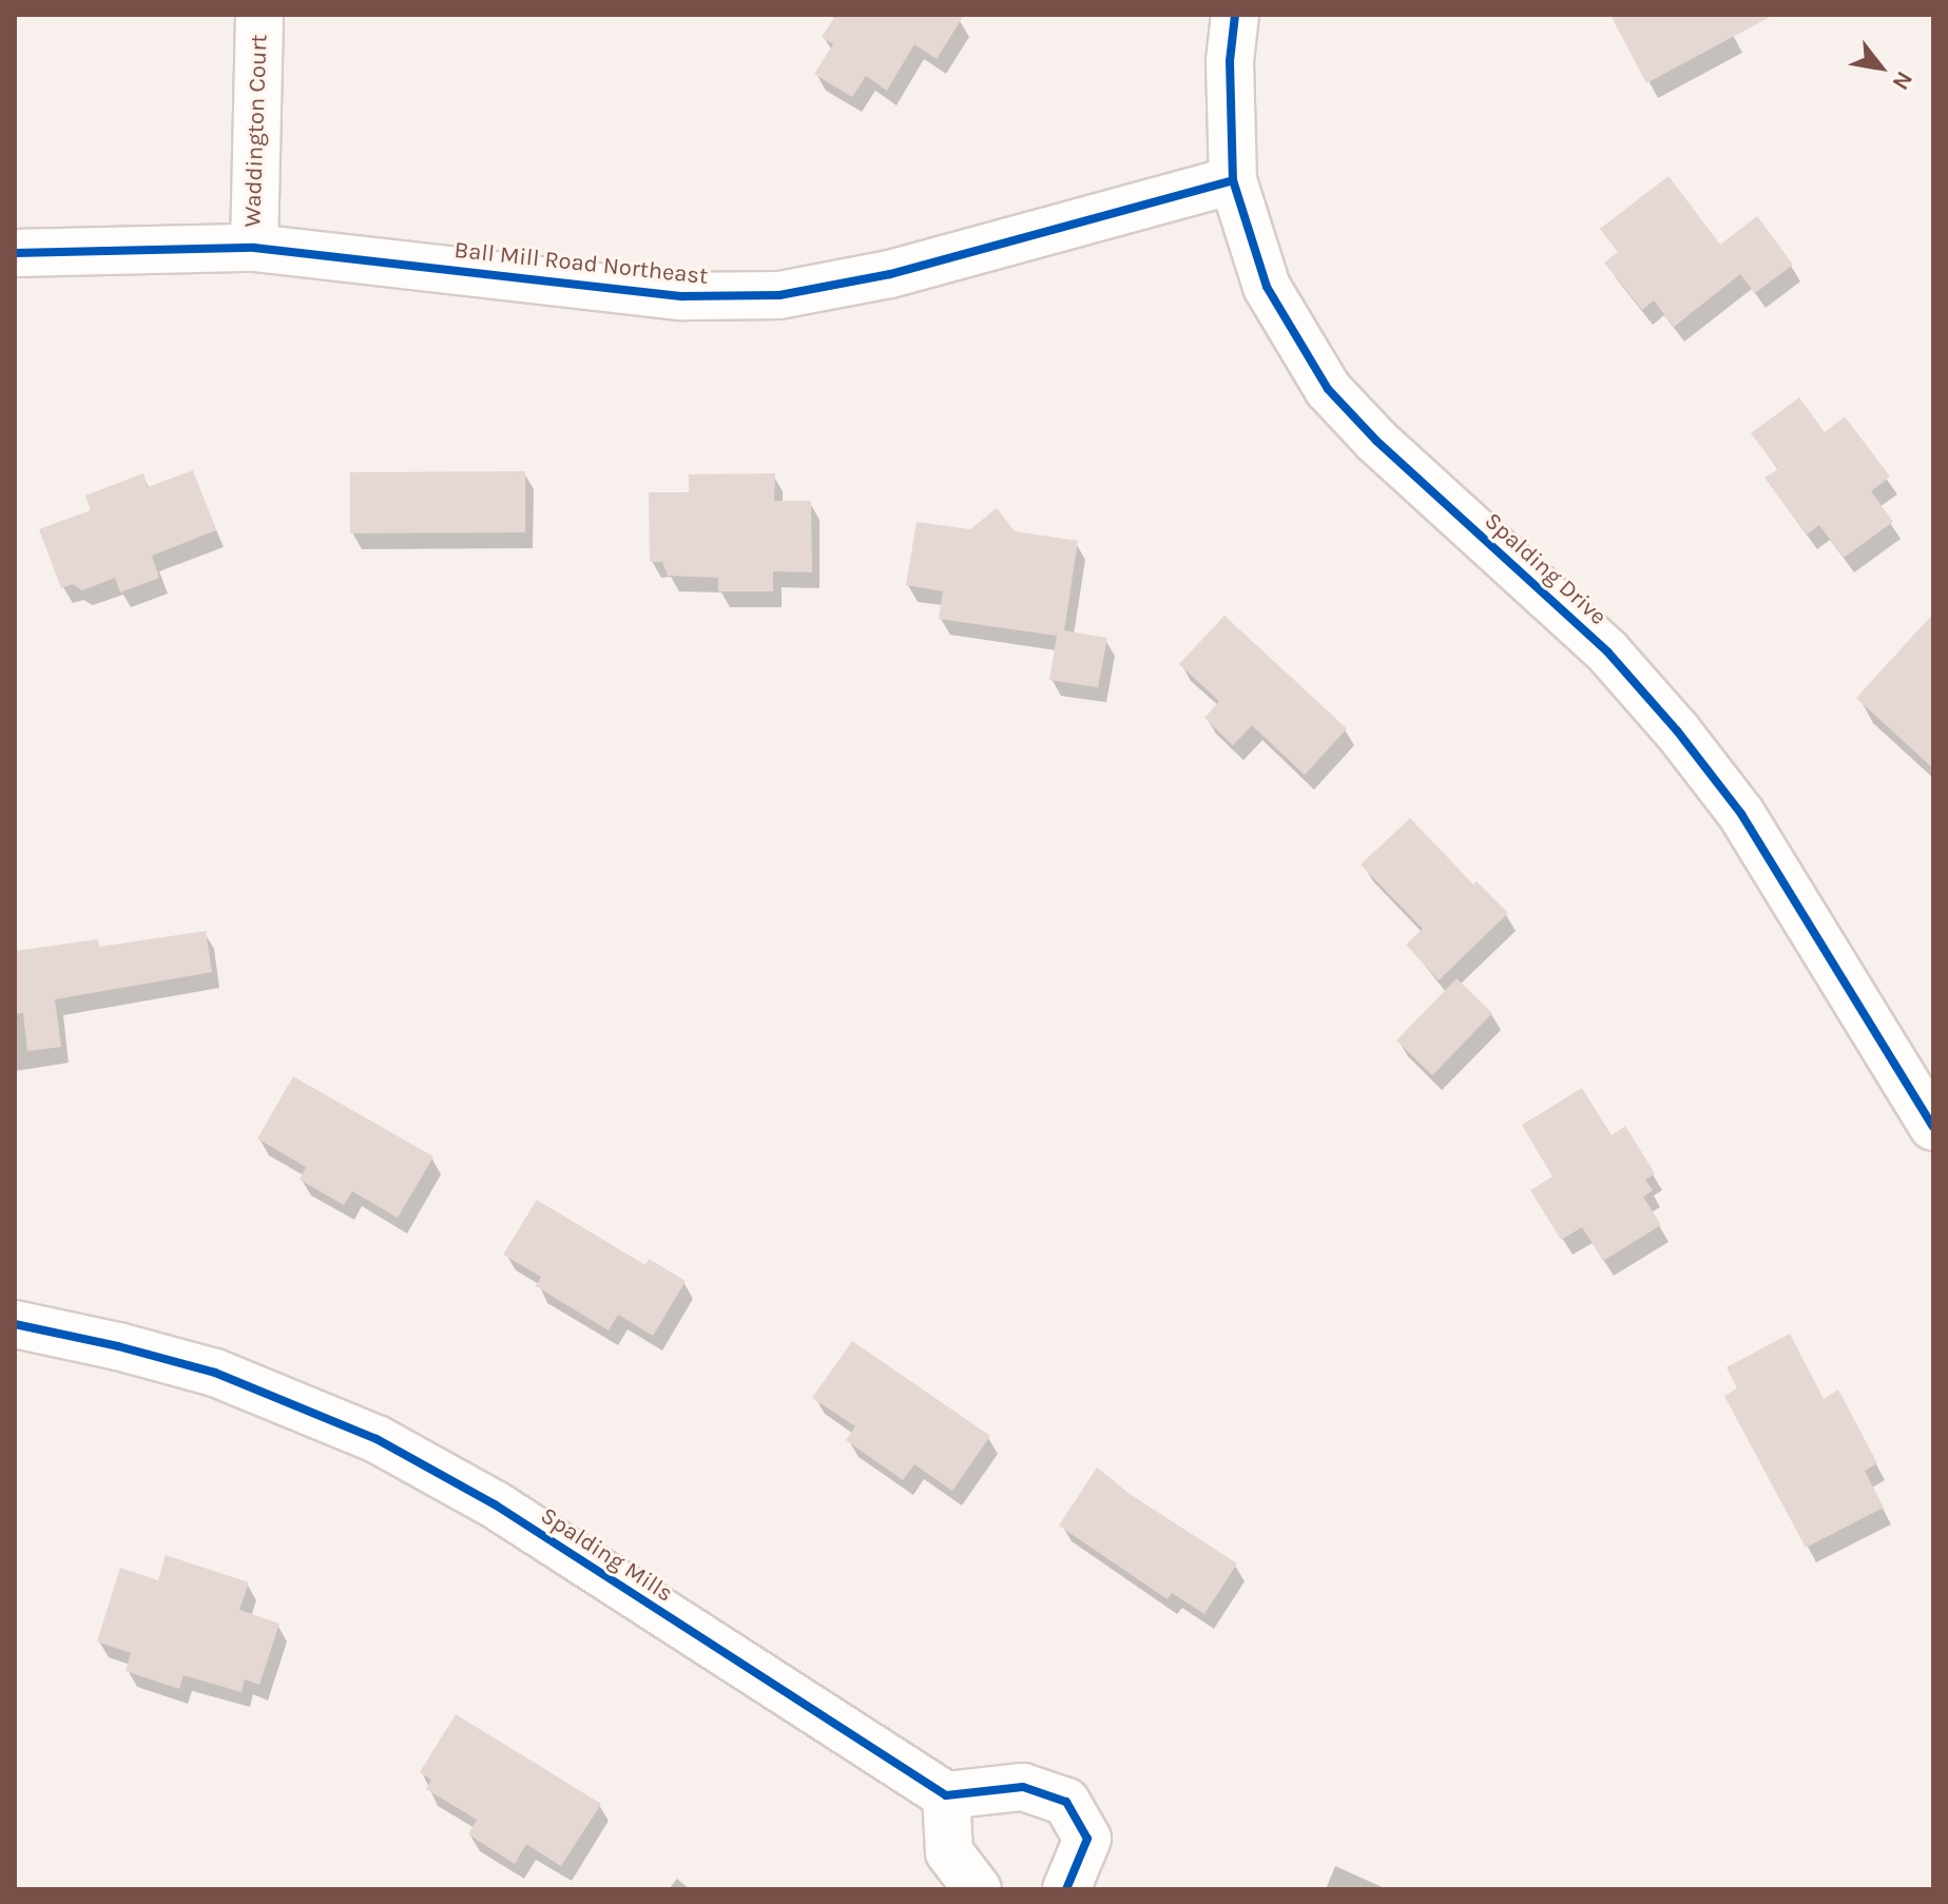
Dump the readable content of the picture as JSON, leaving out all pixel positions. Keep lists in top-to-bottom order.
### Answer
{
  "streets": {
    "street": [
      "Waddington Court",
      "Ball Mill Road Northeast",
      "Spalding Drive",
      "Spalding Mills"
    ]
  },
  "crossings": [
    ["Waddington Court", "Ball Mill Road Northeast"],
    ["Ball Mill Road Northeast", "Spalding Drive"]
  ],
  "north": "bottom right"
}
